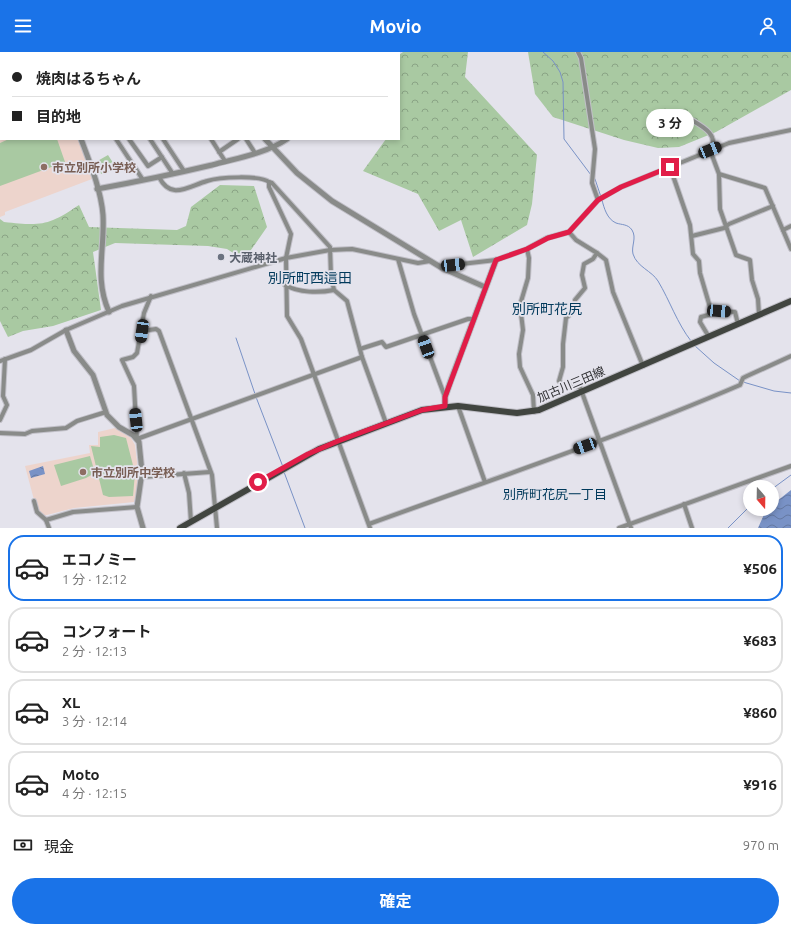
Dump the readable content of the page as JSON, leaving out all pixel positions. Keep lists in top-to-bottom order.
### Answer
{
  "streets": {
    "main road": ["加古川三田線"]
  },
  "districts": ["別所町西這田", "別所町花尻", "別所町花尻一丁目"],
  "places": ["市立別所小学校", "大蔵神社", "市立別所中学校"],
  "north": "bottom",
  "page": {
    "header": "Movio",
    "banner": ["焼肉はるちゃん", "目的地"],
    "bubble": "3 分",
    "list": [
      {
        "name": "エコノミー",
        "note": "1 分 · 12:12",
        "value": "¥506"
      },
      {
        "name": "コンフォート",
        "note": "2 分 · 12:13",
        "value": "¥683"
      },
      {
        "name": "XL",
        "note": "3 分 · 12:14",
        "value": "¥860"
      },
      {
        "name": "Moto",
        "note": "4 分 · 12:15",
        "value": "¥916"
      }
    ],
    "pay": ["現金", "970 m"],
    "buttons": "確定"
  }
}
